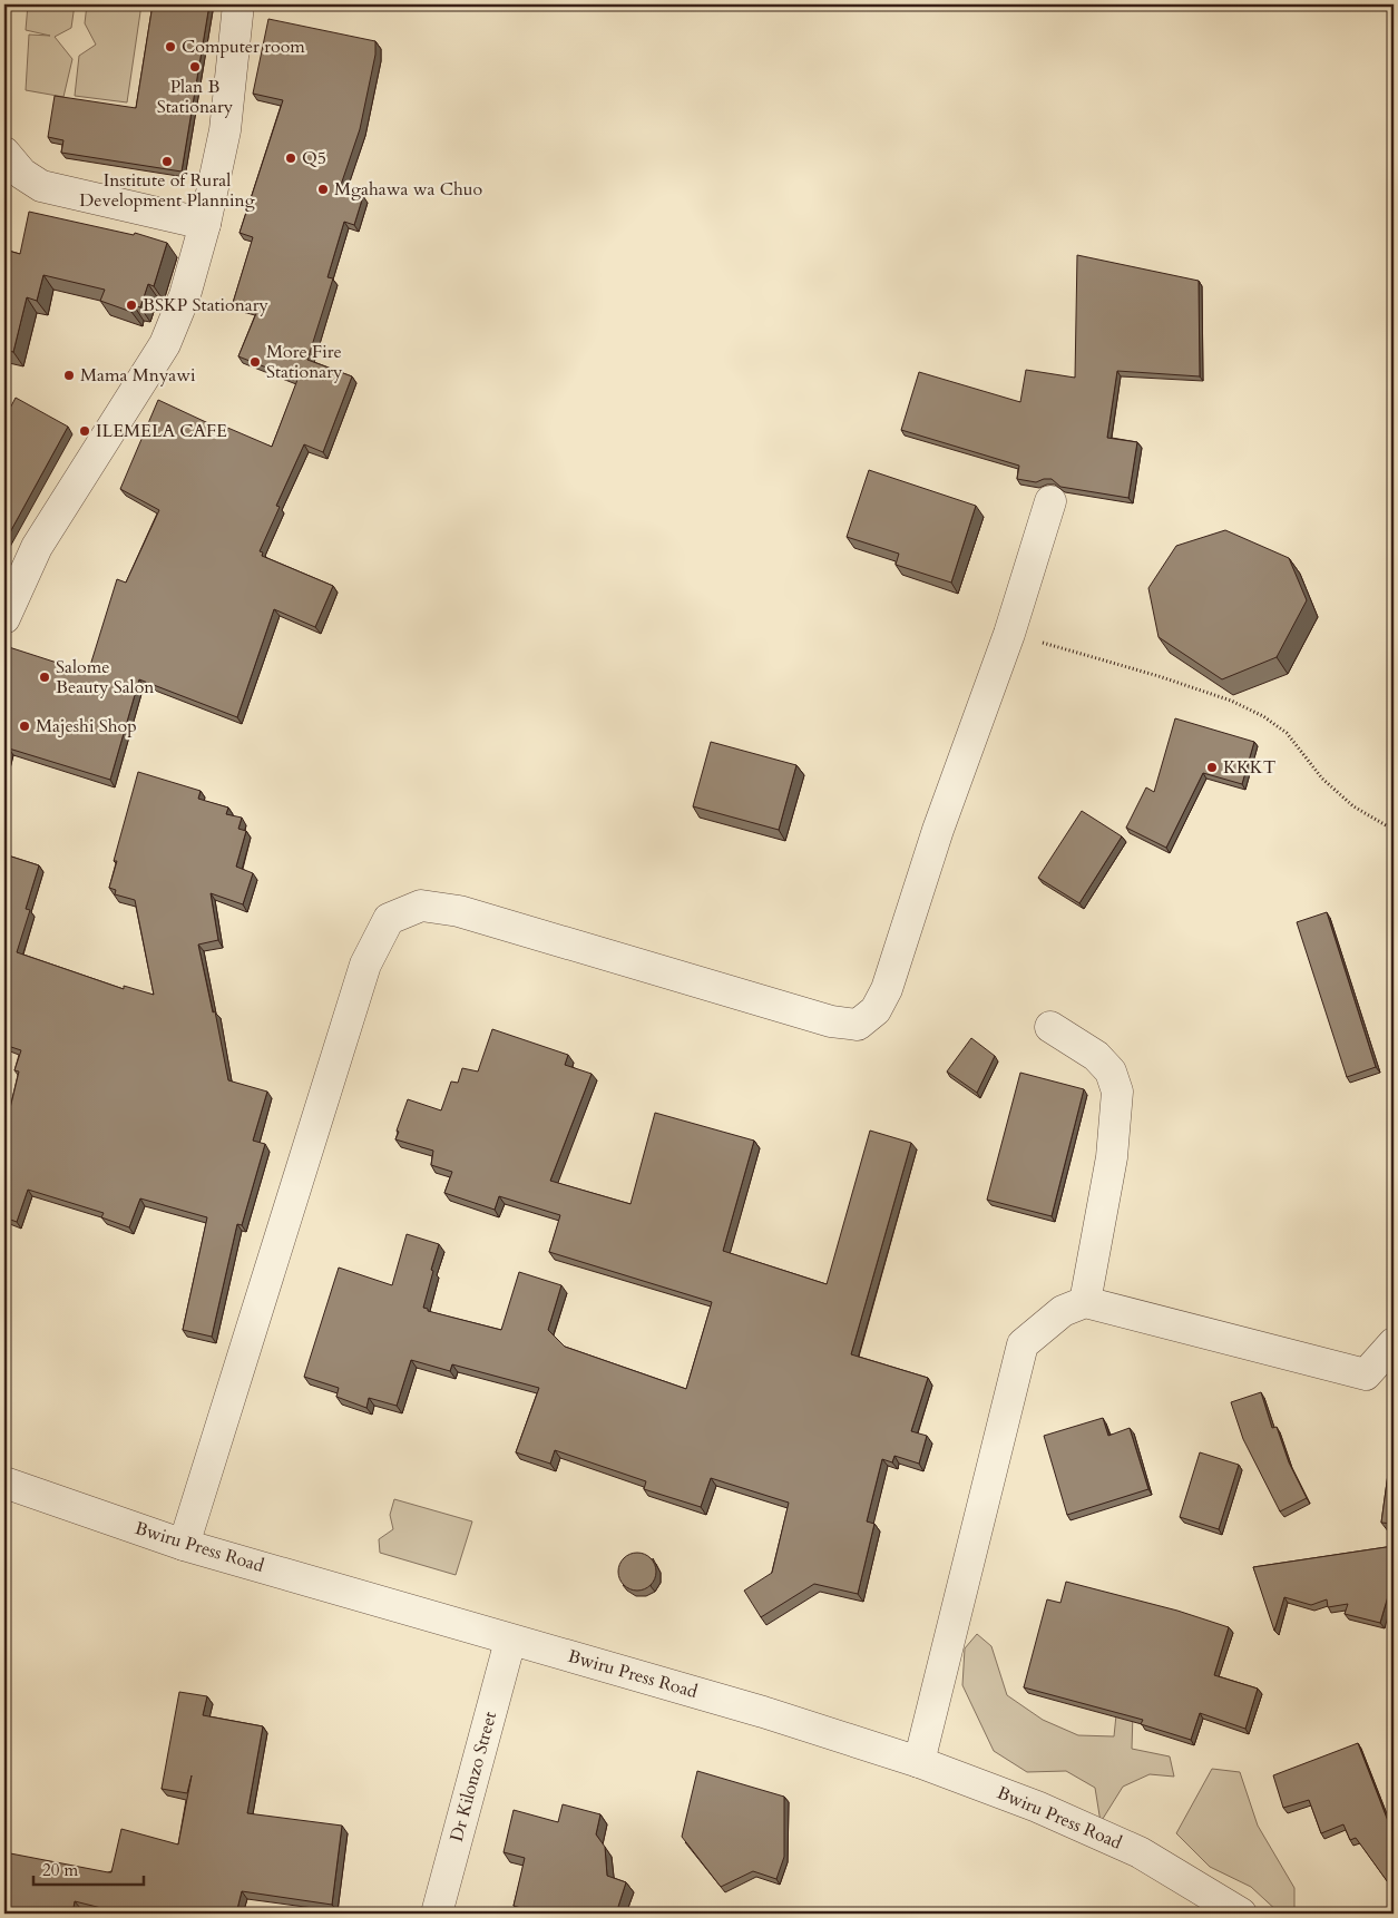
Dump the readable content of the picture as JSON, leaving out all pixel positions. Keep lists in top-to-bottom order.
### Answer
{
  "streets": {
    "street": ["Bwiru Press Road", "Dr Kilonzo Street"]
  },
  "crossings": [
    ["Bwiru Press Road", "Dr Kilonzo Street"]
  ],
  "places": [
    "Computer room",
    "Plan B Stationary",
    "Q5",
    "Institute of Rural Development Planning",
    "Mgahawa wa Chuo",
    "BSKP Stationary",
    "More Fire Stationary",
    "Mama Mnyawi",
    "ILEMELA CAFE",
    "Salome Beauty Salon",
    "Majeshi Shop",
    "KKKT"
  ],
  "scale_bar": "20 m"
}
